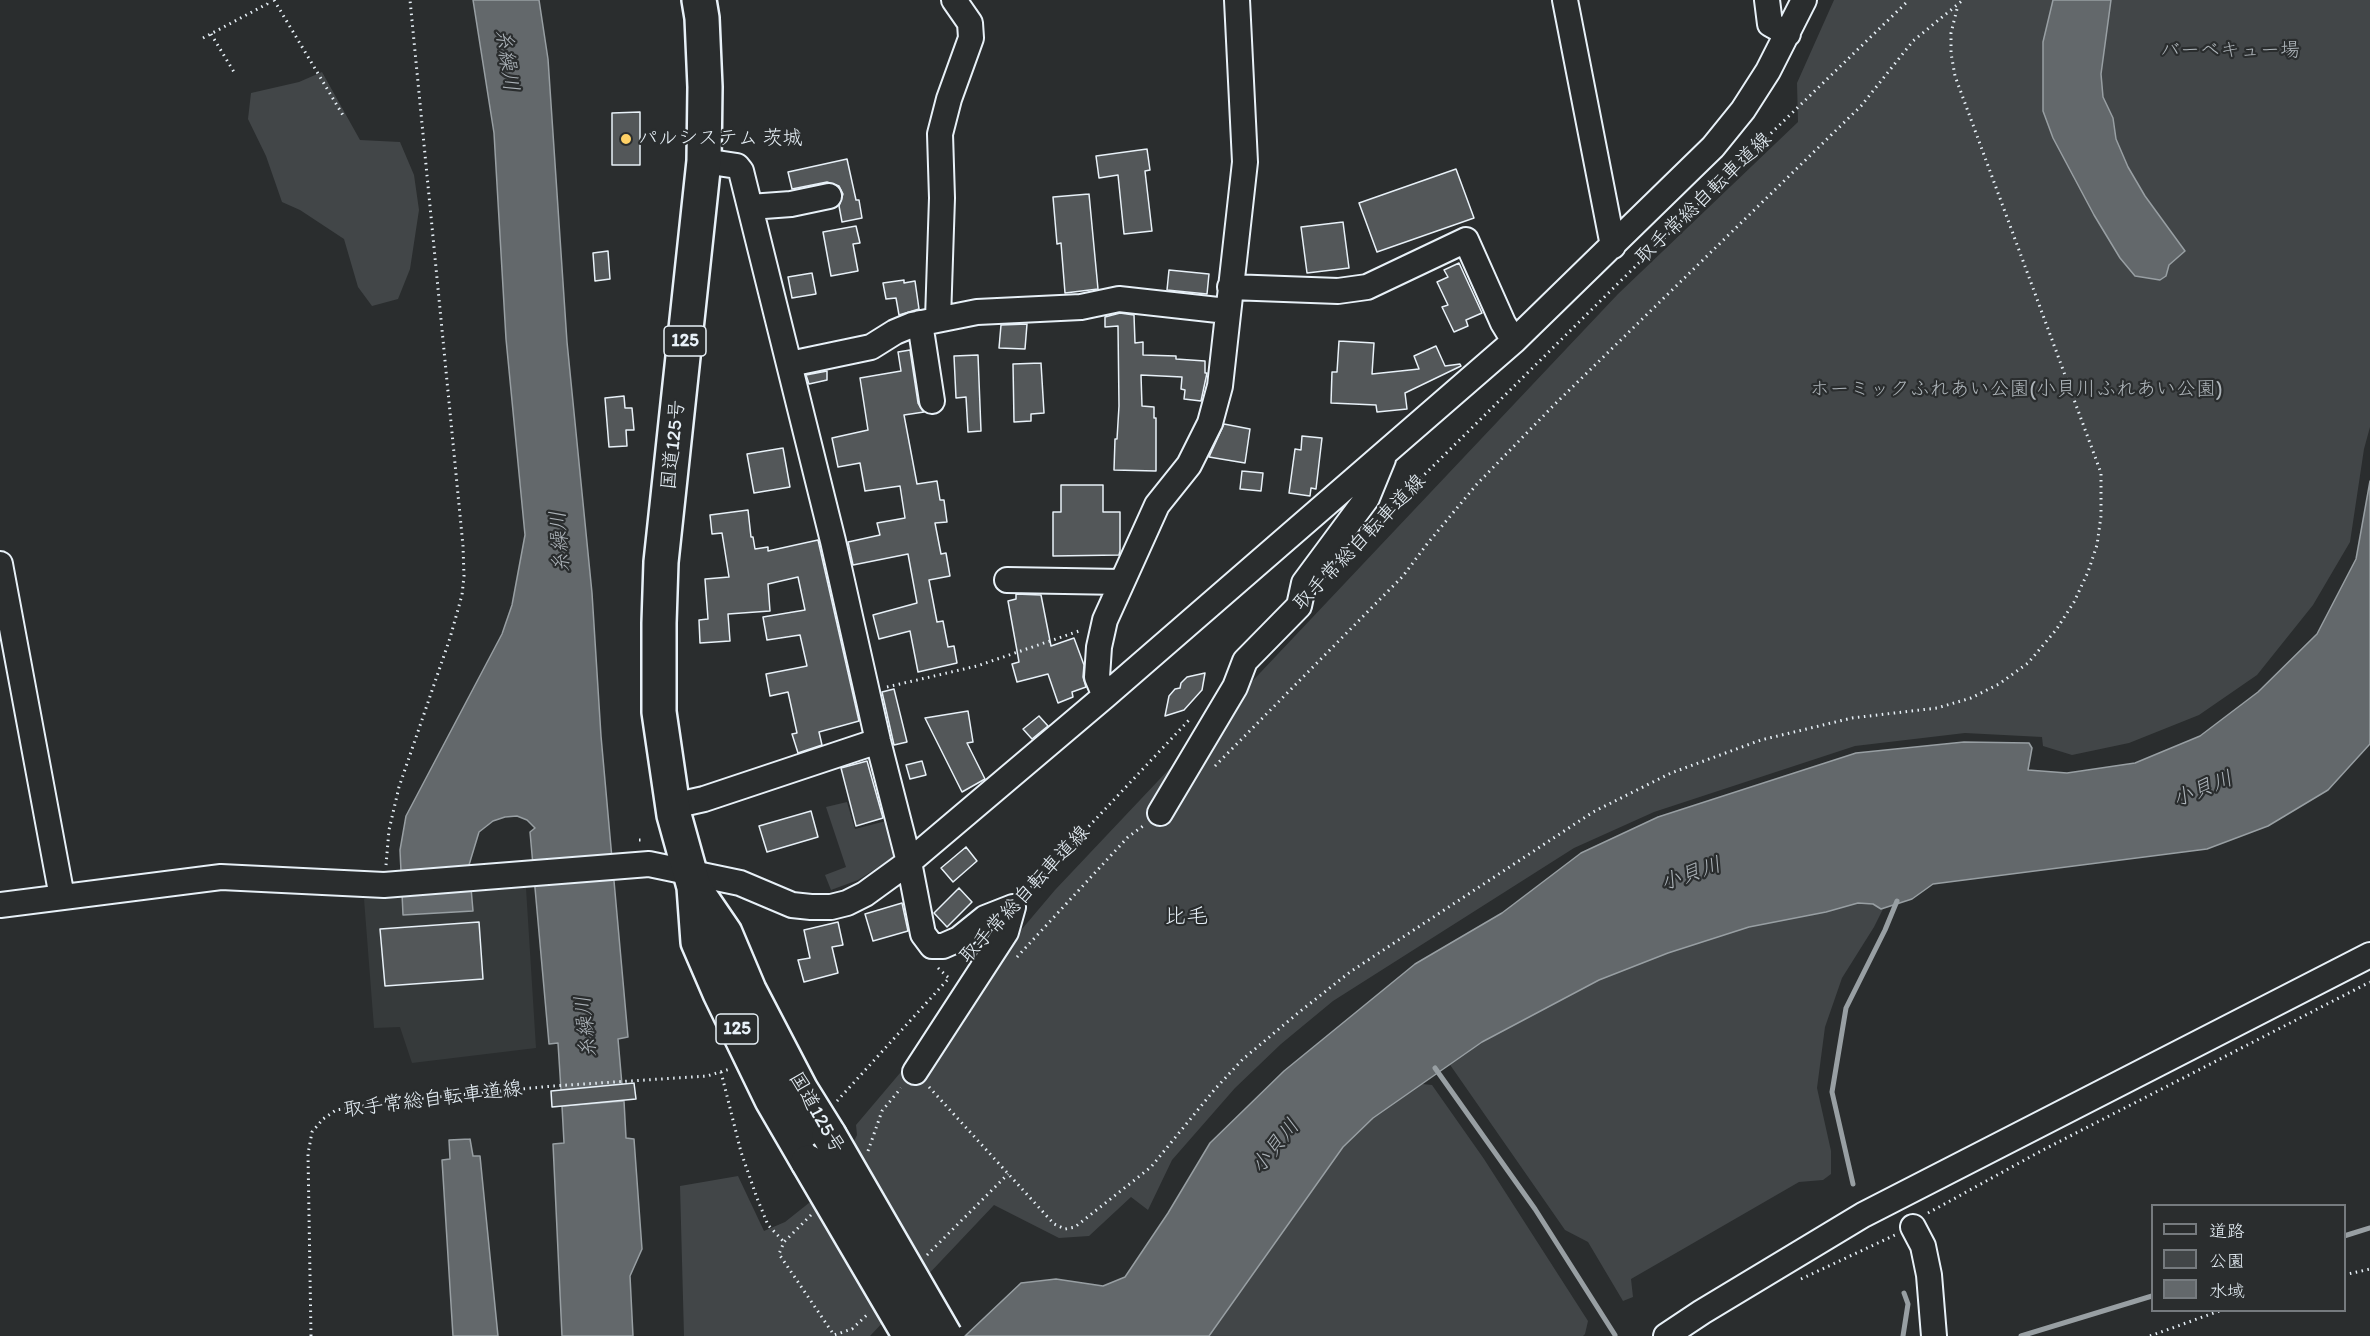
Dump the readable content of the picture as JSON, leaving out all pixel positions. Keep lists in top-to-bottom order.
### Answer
{
  "streets": {
    "highway": ["125", "国道125号"],
    "street": ["取手常総自転車道線"]
  },
  "crossings": [
    ["取手常総自転車道線", "国道125号"]
  ],
  "districts": ["比毛"],
  "water": ["糸繰川", "小貝川"],
  "parks": ["バーベキュー場", "ホーミックふれあい公園(小貝川ふれあい公園)"],
  "places": ["パルシステム 茨城"],
  "legend": ["道路", "公園", "水域"]
}
